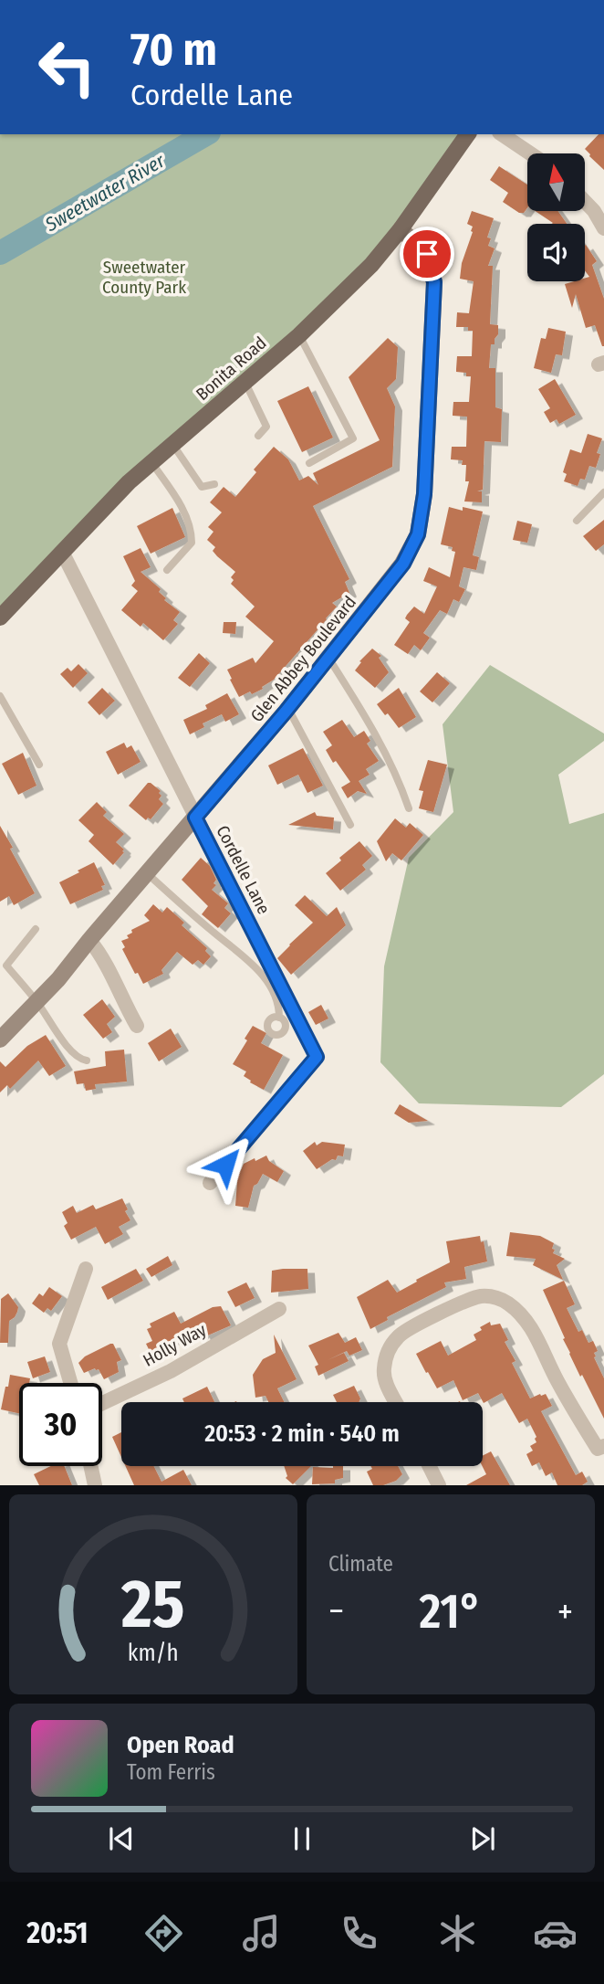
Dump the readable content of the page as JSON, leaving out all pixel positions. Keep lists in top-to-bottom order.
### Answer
{
  "streets": {
    "main road": ["Bonita Road"],
    "street": ["Glen Abbey Boulevard", "Cordelle Lane", "Holly Way"]
  },
  "crossings": [
    ["Bonita Road", "Glen Abbey Boulevard"],
    ["Bonita Road", "Cordelle Lane"],
    ["Glen Abbey Boulevard", "Cordelle Lane"]
  ],
  "water": ["Sweetwater River"],
  "parks": ["Sweetwater County Park"],
  "north": "top",
  "page": {
    "turn": ["70 m", "Cordelle Lane"],
    "limit": "30",
    "trip": "20:53 · 2 min · 540 m",
    "tile": "Climate",
    "heat": ["−", "21°", "+"],
    "song": ["Open Road", "Tom Ferris"],
    "tabs": "20:51",
    "gauge": ["25", "km/h"]
  }
}
